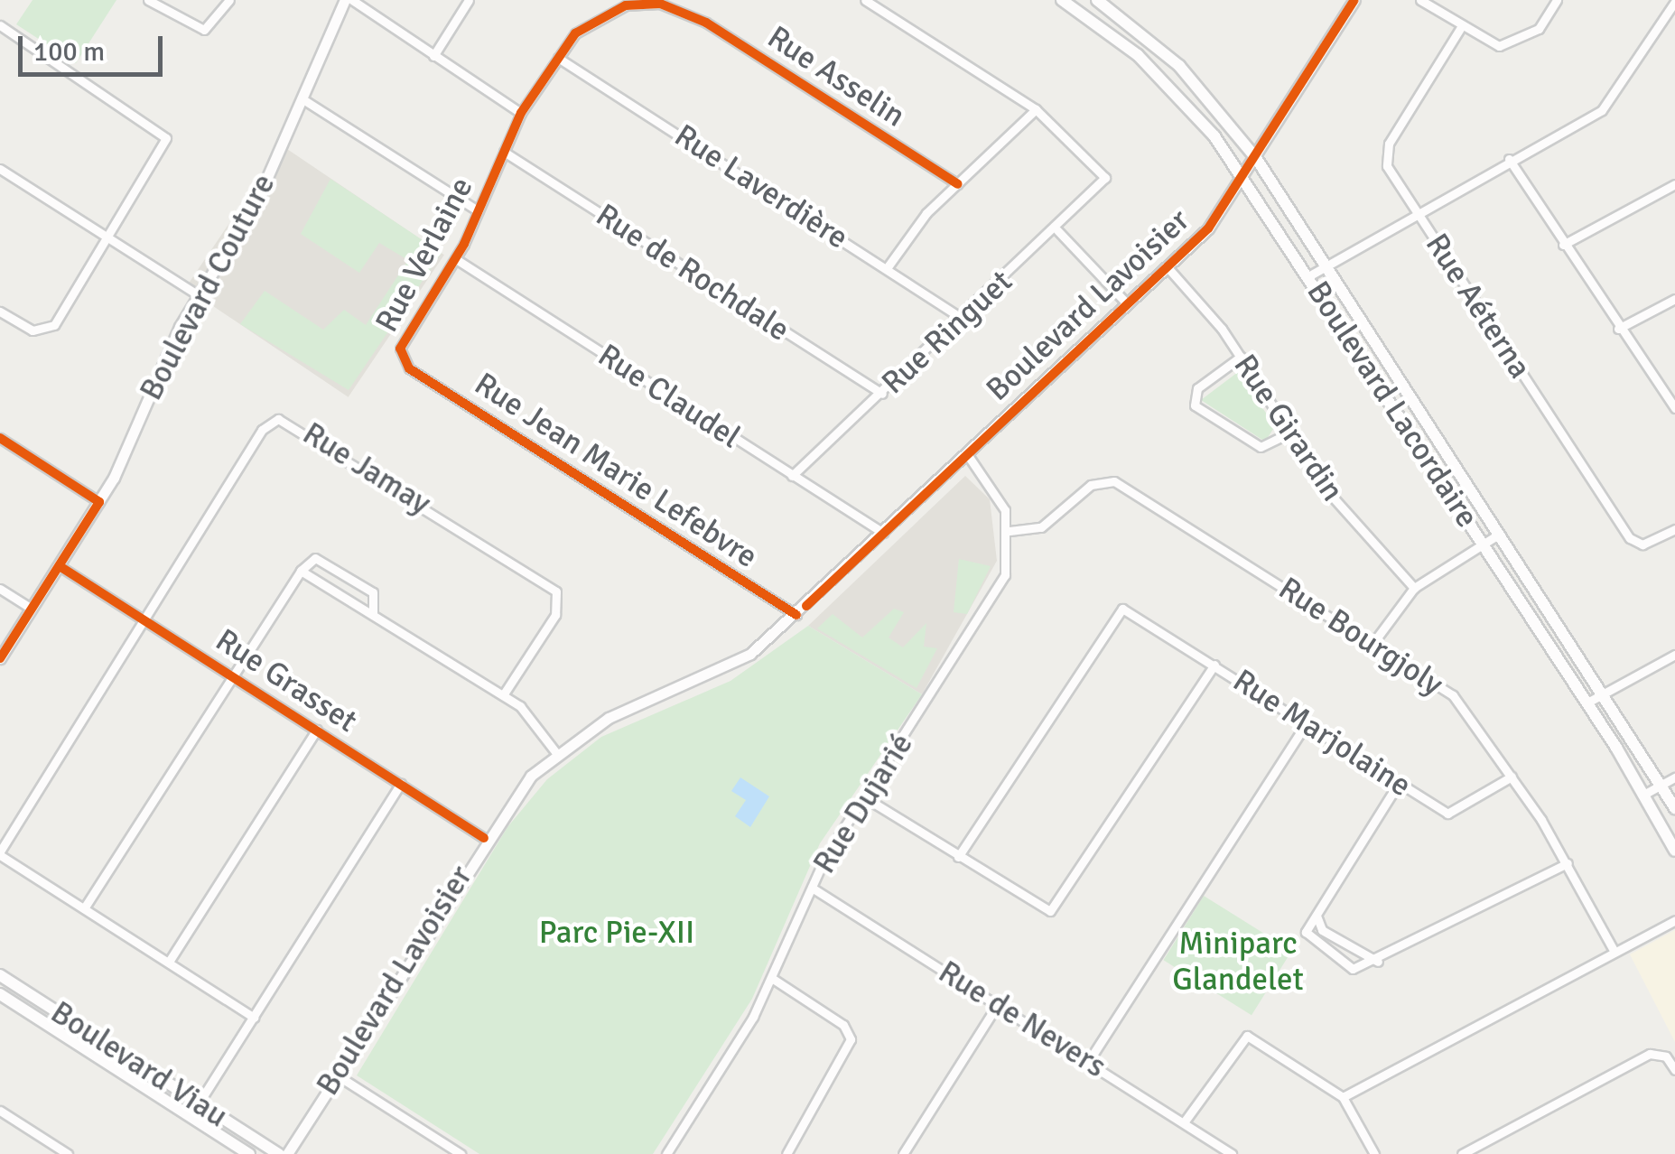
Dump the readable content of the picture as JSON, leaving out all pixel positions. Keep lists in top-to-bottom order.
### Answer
{
  "streets": {
    "main road": ["Boulevard Lacordaire", "Boulevard Viau"],
    "street": [
      "Rue Asselin",
      "Rue Laverdière",
      "Rue Verlaine",
      "Rue de Rochdale",
      "Boulevard Couture",
      "Boulevard Lavoisier",
      "Rue Aéterna",
      "Rue Ringuet",
      "Rue Claudel",
      "Rue Girardin",
      "Rue Jamay",
      "Rue Jean Marie Lefebvre",
      "Rue Bourgjoly",
      "Rue Grasset",
      "Rue Marjolaine",
      "Rue Dujarié",
      "Rue de Nevers"
    ]
  },
  "crossings": [
    ["Rue Asselin", "Rue Laverdière"],
    ["Rue Asselin", "Rue Verlaine"],
    ["Rue Laverdière", "Rue Ringuet"],
    ["Rue Verlaine", "Rue de Rochdale"],
    ["Rue Verlaine", "Rue Claudel"],
    ["Rue Verlaine", "Rue Jean Marie Lefebvre"],
    ["Rue de Rochdale", "Rue Ringuet"],
    ["Boulevard Couture", "Rue Grasset"],
    ["Boulevard Lavoisier", "Rue Claudel"],
    ["Boulevard Lavoisier", "Boulevard Lacordaire"],
    ["Boulevard Lavoisier", "Rue Girardin"],
    ["Boulevard Lavoisier", "Rue Jean Marie Lefebvre"],
    ["Boulevard Lavoisier", "Rue Grasset"],
    ["Rue Ringuet", "Rue Claudel"],
    ["Rue Jamay", "Rue Grasset"],
    ["Rue Bourgjoly", "Rue Marjolaine"],
    ["Rue Bourgjoly", "Rue Dujarié"],
    ["Rue Dujarié", "Rue de Nevers"]
  ],
  "parks": ["Parc Pie-XII", "Miniparc Glandelet"],
  "scale_bar": "100 m"
}
